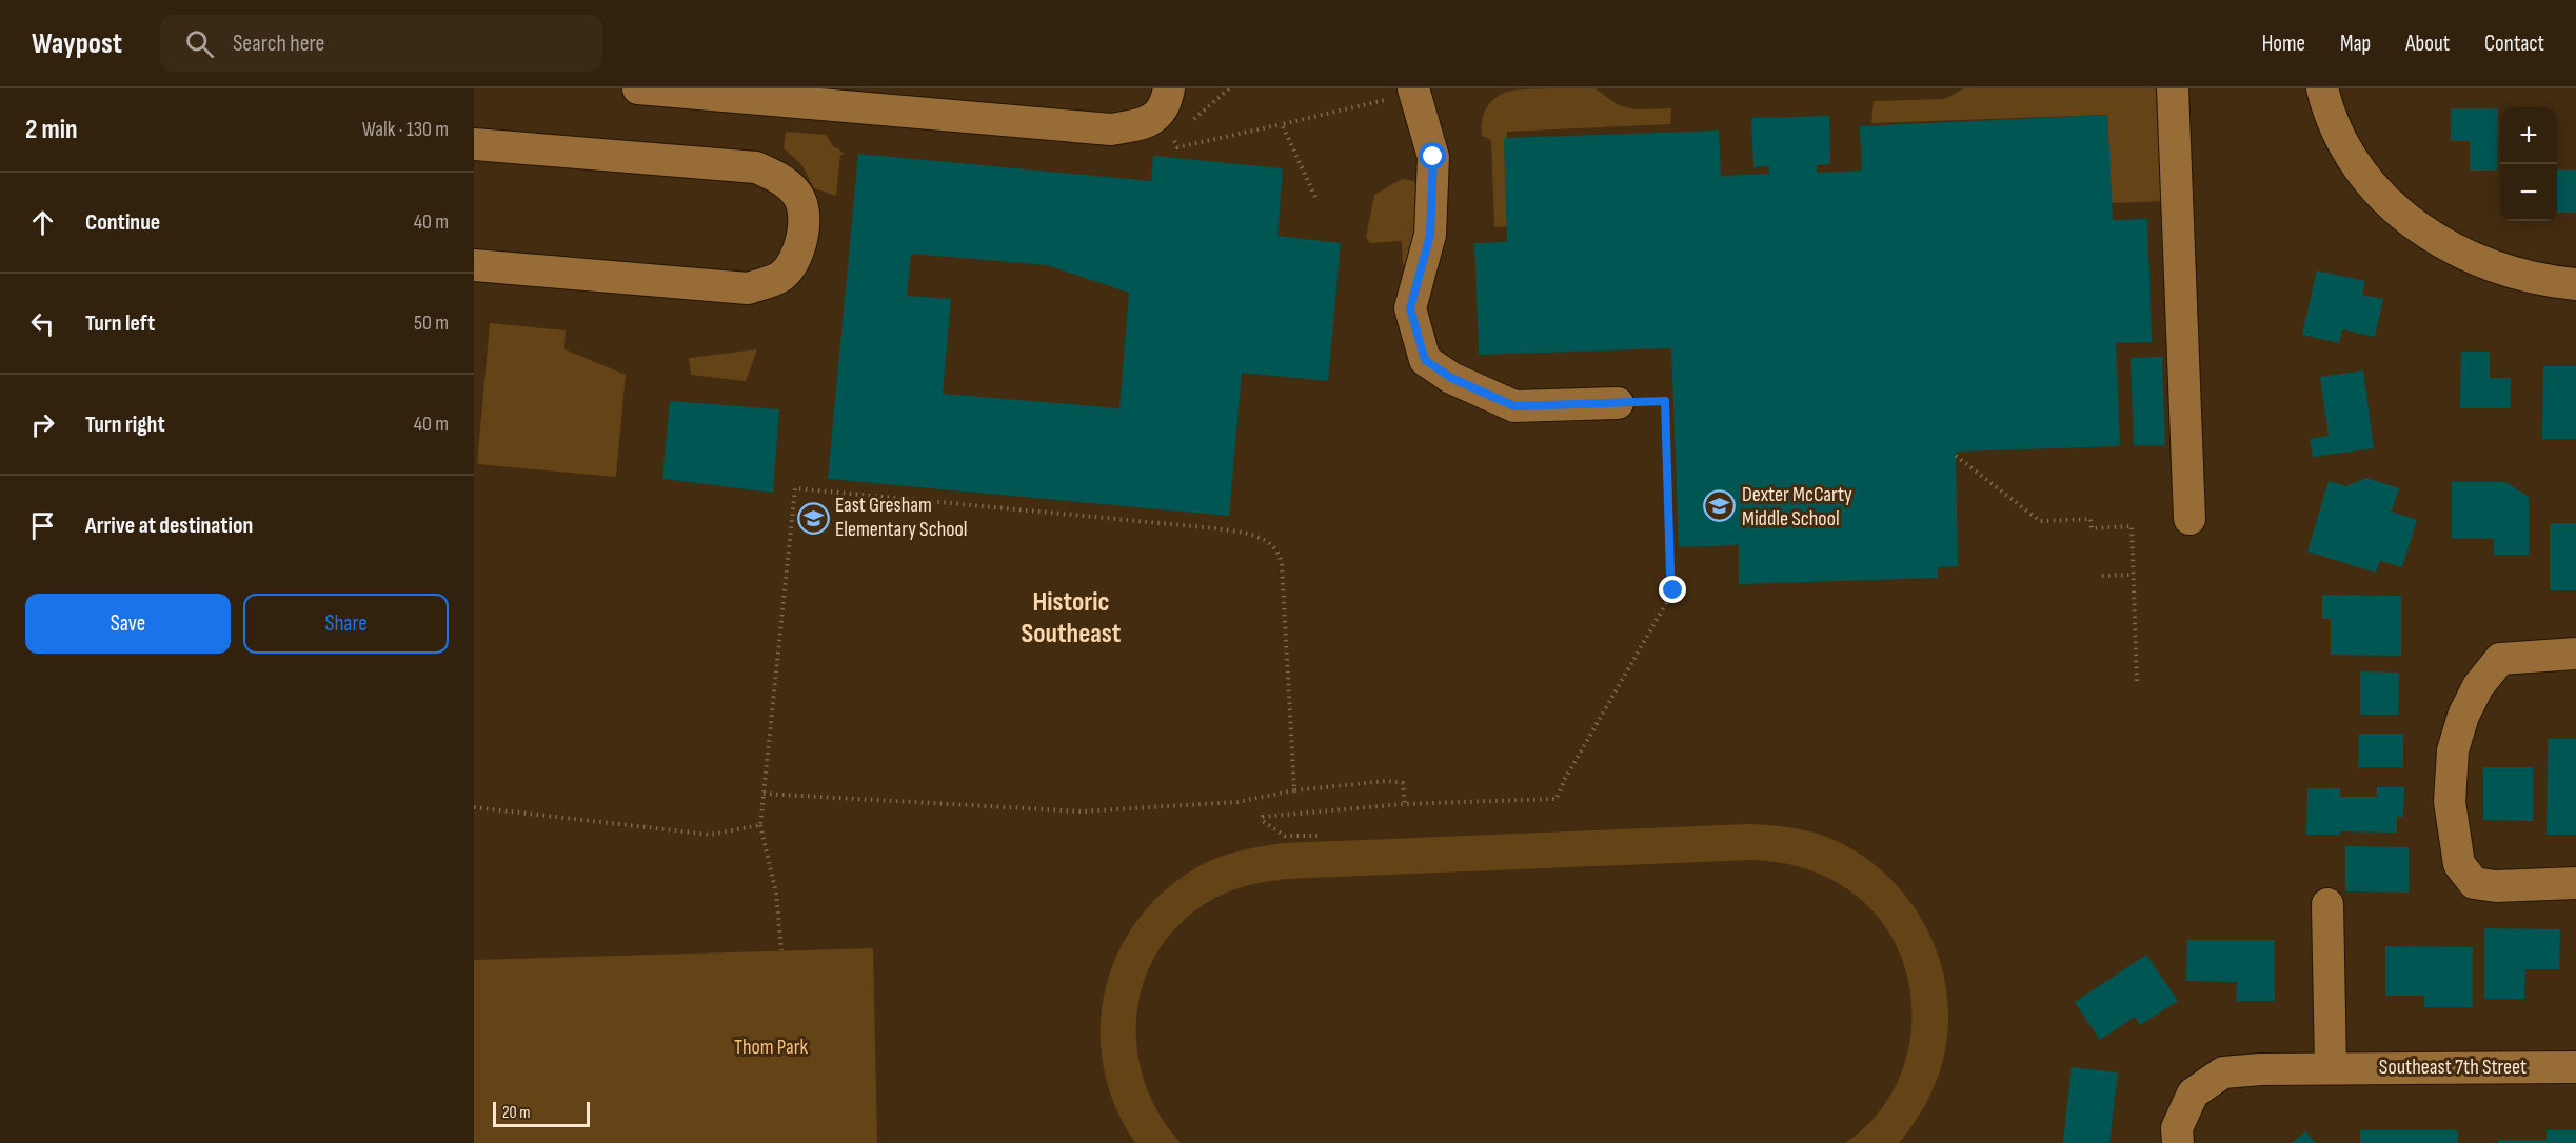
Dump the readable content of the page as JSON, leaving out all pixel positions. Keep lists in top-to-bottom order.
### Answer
{
  "streets": {
    "street": ["Southeast 7th Street"]
  },
  "districts": ["Historic Southeast"],
  "parks": ["Thom Park"],
  "places": {
    "school or university": ["Dexter McCarty Middle School", "East Gresham Elementary School"]
  },
  "scale_bar": "20 m",
  "page": {
    "header": "Waypost",
    "search": "Search here",
    "nav": [
      "Home",
      "Map",
      "About",
      "Contact"
    ],
    "heading": ["2 min", "Walk · 130 m"],
    "map_buttons": ["+", "−"],
    "list": [
      ["Continue", "40 m"],
      ["Turn left", "50 m"],
      ["Turn right", "40 m"],
      "Arrive at destination"
    ],
    "buttons": ["Save", "Share"],
    "scale": "20 m"
  }
}
